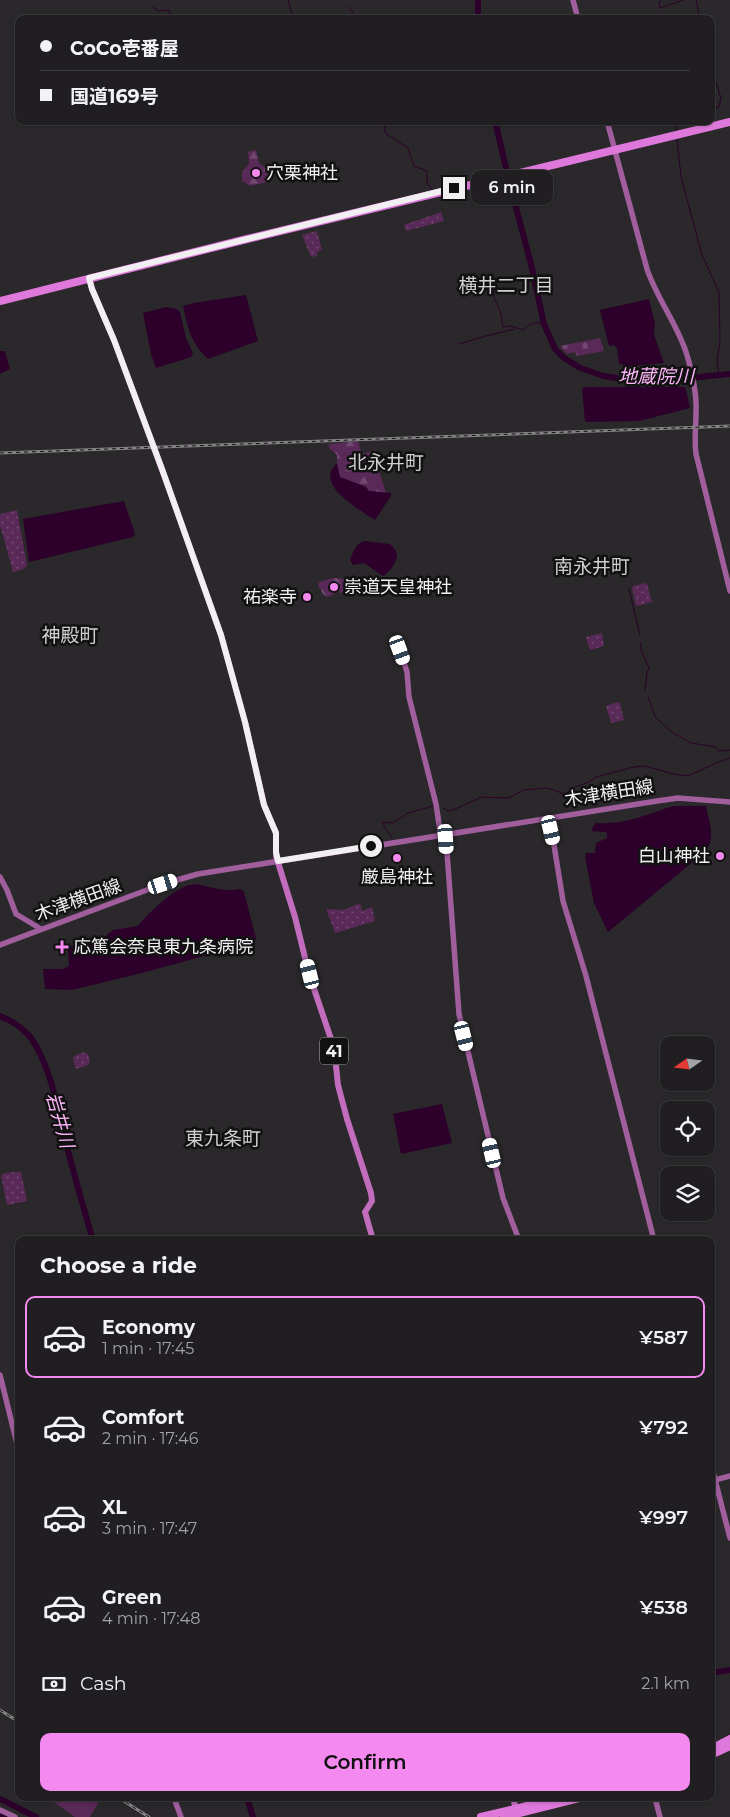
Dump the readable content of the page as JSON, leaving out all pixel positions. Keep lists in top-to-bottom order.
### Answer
{
  "streets": {
    "main road": ["41"],
    "street": ["木津横田線"]
  },
  "crossings": [
    ["木津横田線", "41"]
  ],
  "districts": [
    "横井二丁目",
    "北永井町",
    "南永井町",
    "神殿町",
    "東九条町"
  ],
  "water": ["地蔵院川", "岩井川"],
  "places": {
    "other": [
      "穴栗神社",
      "崇道天皇神社",
      "祐楽寺",
      "白山神社",
      "厳島神社"
    ],
    "health": ["応篤会奈良東九条病院"]
  },
  "north": "left",
  "page": {
    "banner": ["CoCo壱番屋", "国道169号"],
    "bubble": "6 min",
    "heading": "Choose a ride",
    "list": [
      {
        "name": "Economy",
        "note": "1 min · 17:45",
        "value": "¥587"
      },
      {
        "name": "Comfort",
        "note": "2 min · 17:46",
        "value": "¥792"
      },
      {
        "name": "XL",
        "note": "3 min · 17:47",
        "value": "¥997"
      },
      {
        "name": "Green",
        "note": "4 min · 17:48",
        "value": "¥538"
      }
    ],
    "pay": ["Cash", "2.1 km"],
    "buttons": "Confirm"
  }
}
